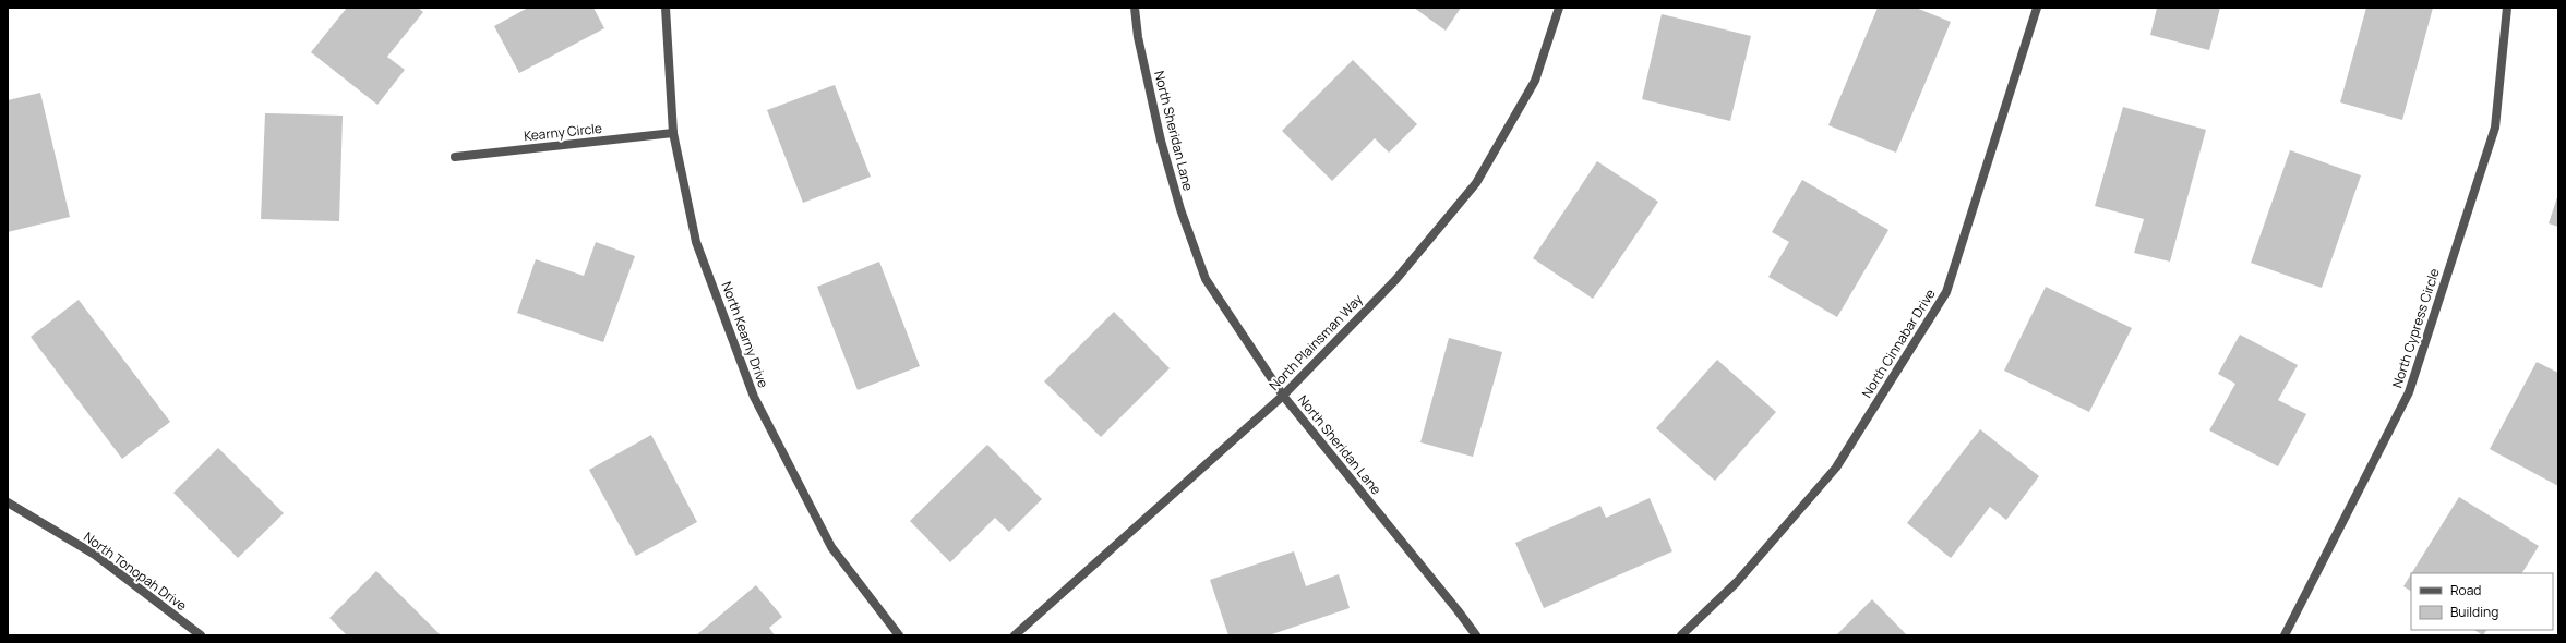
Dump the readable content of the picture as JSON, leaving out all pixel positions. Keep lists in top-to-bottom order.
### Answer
{
  "streets": {
    "street": [
      "North Sheridan Lane",
      "Kearny Circle",
      "North Cypress Circle",
      "North Kearny Drive",
      "North Plainsman Way",
      "North Cinnabar Drive",
      "North Tonopah Drive"
    ]
  },
  "crossings": [
    ["North Sheridan Lane", "North Plainsman Way"],
    ["Kearny Circle", "North Kearny Drive"]
  ],
  "legend": ["Road", "Building"]
}
